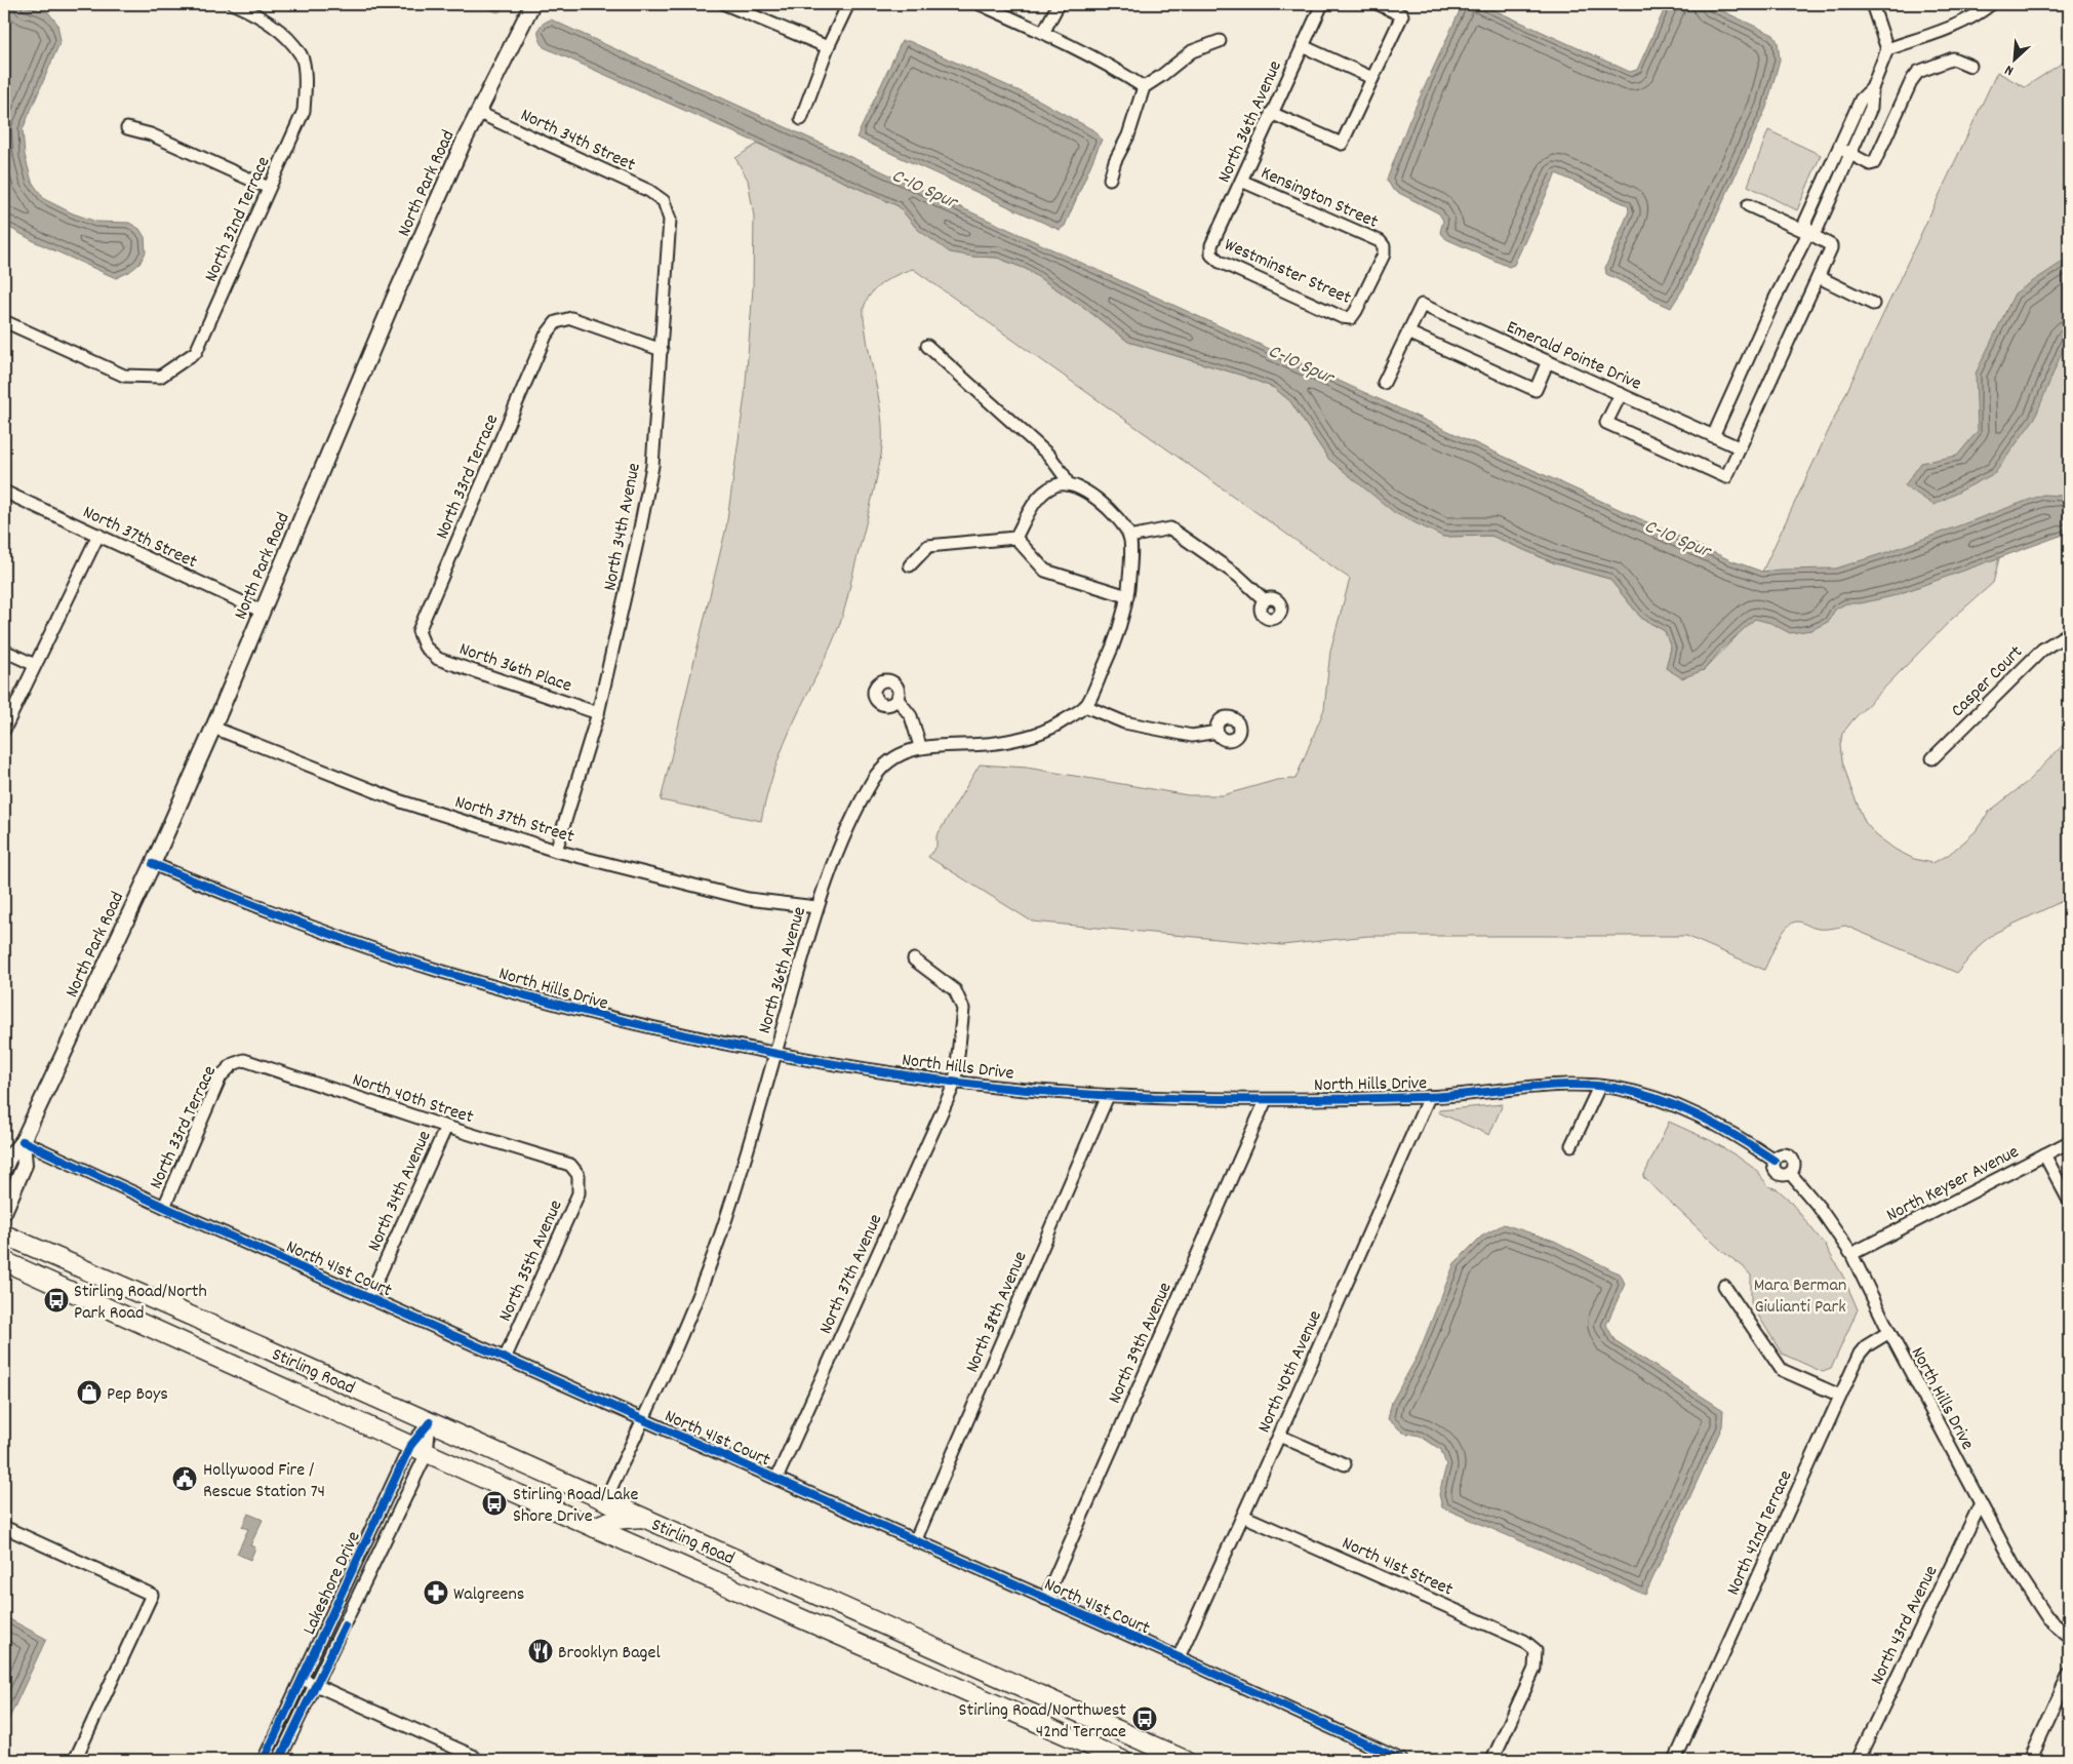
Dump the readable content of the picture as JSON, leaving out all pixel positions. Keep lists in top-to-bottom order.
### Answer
{
  "streets": {
    "main road": ["Stirling Road"],
    "street": [
      "North 36th Avenue",
      "North 34th Street",
      "North Park Road",
      "Kensington Street",
      "North 32nd Terrace",
      "Westminster Street",
      "Emerald Pointe Drive",
      "North 33rd Terrace",
      "North 34th Avenue",
      "North 37th Street",
      "North 36th Place",
      "Casper Court",
      "North Hills Drive",
      "North 40th Street",
      "North Keyser Avenue",
      "North 35th Avenue",
      "North 41st Court",
      "North 37th Avenue",
      "North 38th Avenue",
      "North 39th Avenue",
      "North 40th Avenue",
      "North 42nd Terrace",
      "North 41st Street",
      "Lakeshore Drive",
      "North 43rd Avenue"
    ]
  },
  "crossings": [
    ["North 36th Avenue", "Kensington Street"],
    ["North 36th Avenue", "Westminster Street"],
    ["North 36th Avenue", "North 37th Street"],
    ["North 36th Avenue", "North Hills Drive"],
    ["North 36th Avenue", "North 41st Court"],
    ["North 36th Avenue", "Stirling Road"],
    ["North 34th Street", "North Park Road"],
    ["North 34th Street", "North 34th Avenue"],
    ["North Park Road", "North 37th Street"],
    ["North Park Road", "North Hills Drive"],
    ["North Park Road", "North 41st Court"],
    ["Kensington Street", "Westminster Street"],
    ["North 33rd Terrace", "North 34th Avenue"],
    ["North 33rd Terrace", "North 36th Place"],
    ["North 33rd Terrace", "North 40th Street"],
    ["North 33rd Terrace", "North 41st Court"],
    ["North 34th Avenue", "North 37th Street"],
    ["North 34th Avenue", "North 36th Place"],
    ["North 34th Avenue", "North 40th Street"],
    ["North 34th Avenue", "North 41st Court"],
    ["North Hills Drive", "North Keyser Avenue"],
    ["North Hills Drive", "North 37th Avenue"],
    ["North Hills Drive", "North 38th Avenue"],
    ["North Hills Drive", "North 39th Avenue"],
    ["North Hills Drive", "North 40th Avenue"],
    ["North Hills Drive", "North 42nd Terrace"],
    ["North Hills Drive", "North 43rd Avenue"],
    ["North 40th Street", "North 35th Avenue"],
    ["North 35th Avenue", "North 41st Court"],
    ["North 41st Court", "North 37th Avenue"],
    ["North 41st Court", "North 38th Avenue"],
    ["North 41st Court", "North 39th Avenue"],
    ["North 41st Court", "North 40th Avenue"],
    ["Stirling Road", "Lakeshore Drive"],
    ["North 40th Avenue", "North 41st Street"]
  ],
  "water": ["C-10 Spur"],
  "parks": ["Mara Berman Giulianti Park"],
  "places": {
    "bus stop": ["Stirling Road/North Park Road", "Stirling Road/Lake Shore Drive", "Stirling Road/Northwest 42nd Terrace"],
    "shop": ["Pep Boys"],
    "public building": ["Hollywood Fire / Rescue Station 74"],
    "pharmacy": ["Walgreens"],
    "restaurant": ["Brooklyn Bagel"]
  },
  "north": "bottom left"
}
